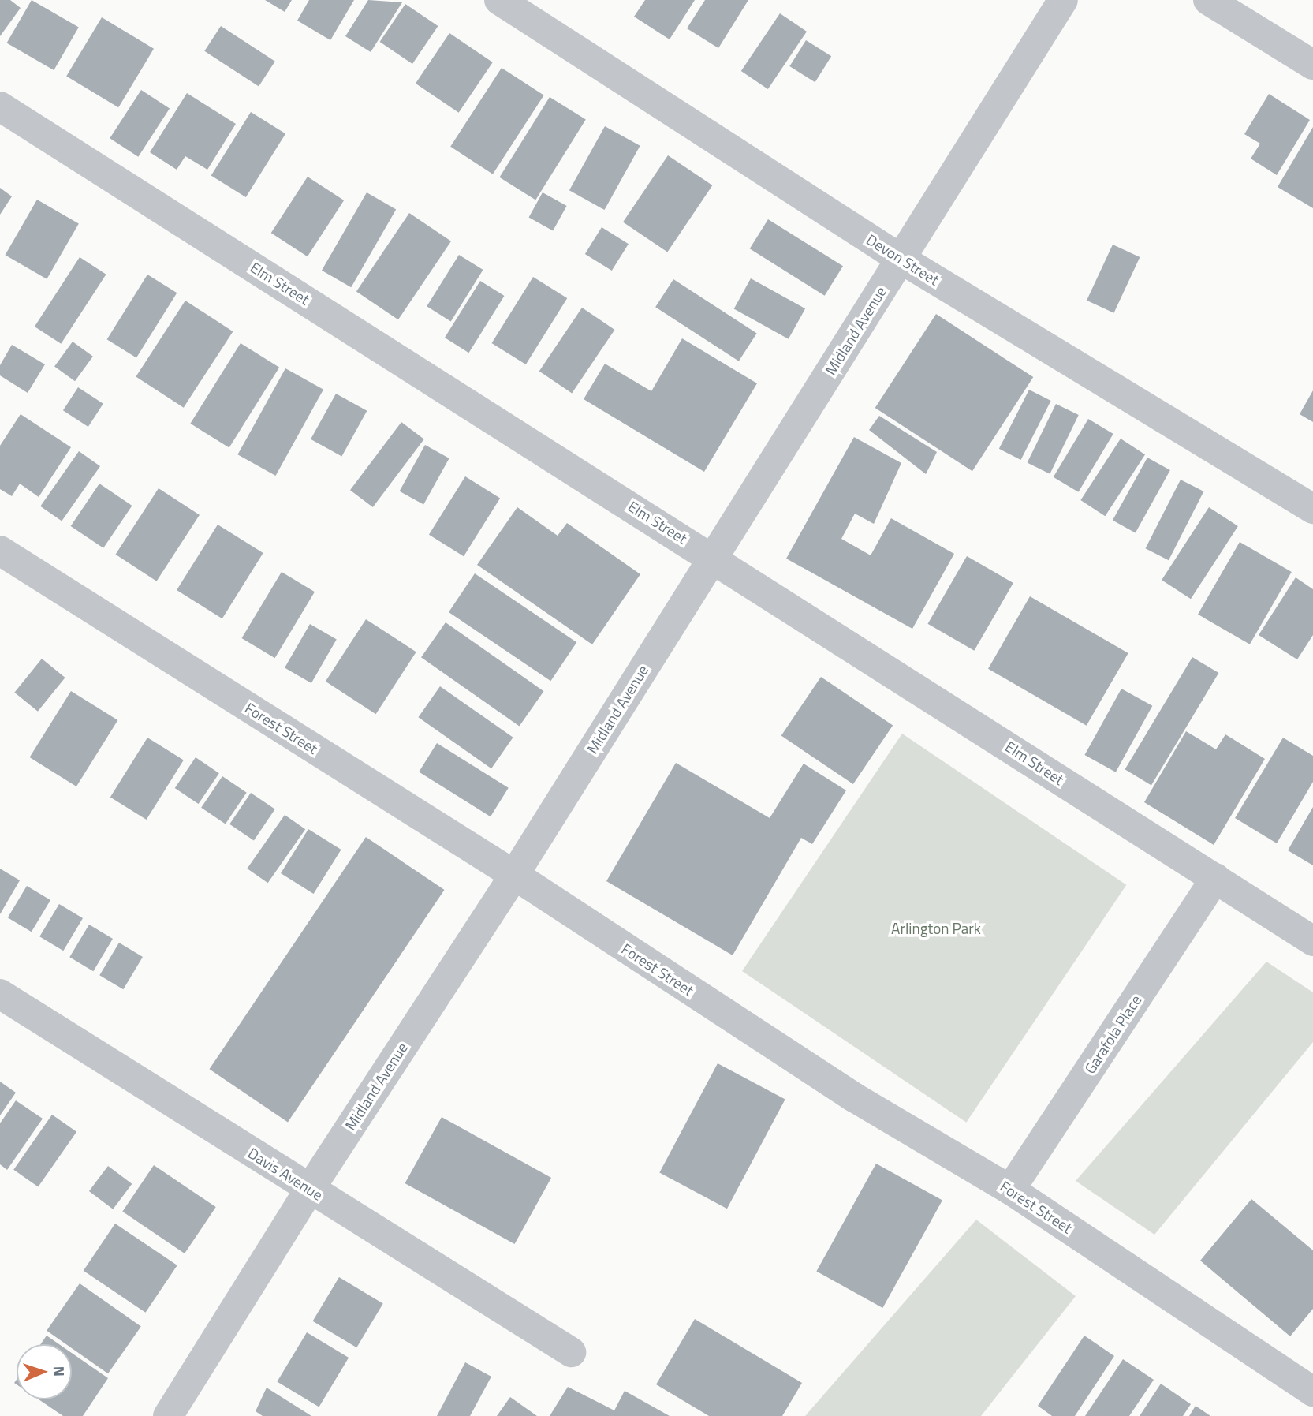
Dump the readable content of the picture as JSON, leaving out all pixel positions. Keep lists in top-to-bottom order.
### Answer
{
  "streets": {
    "street": [
      "Devon Street",
      "Elm Street",
      "Midland Avenue",
      "Forest Street",
      "Garafola Place",
      "Davis Avenue"
    ]
  },
  "crossings": [
    ["Devon Street", "Midland Avenue"],
    ["Elm Street", "Midland Avenue"],
    ["Elm Street", "Garafola Place"],
    ["Midland Avenue", "Forest Street"],
    ["Midland Avenue", "Davis Avenue"],
    ["Forest Street", "Garafola Place"]
  ],
  "parks": ["Arlington Park"],
  "north": "right"
}
